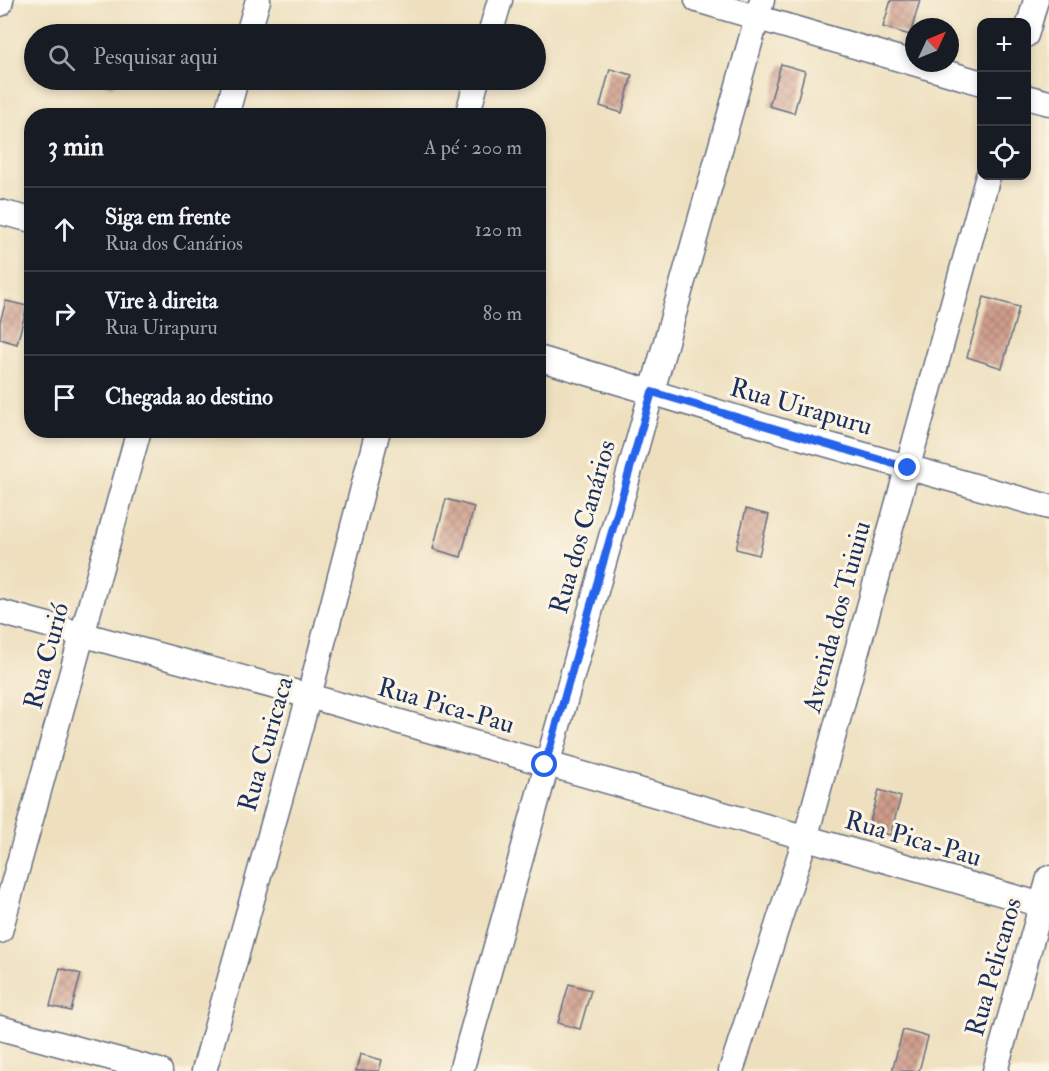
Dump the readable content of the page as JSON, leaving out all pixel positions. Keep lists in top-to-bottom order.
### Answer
{
  "streets": {
    "street": [
      "Rua Uirapuru",
      "Rua dos Canários",
      "Avenida dos Tuiuiu",
      "Rua Curió",
      "Rua Pica-Pau",
      "Rua Curicaca",
      "Rua Pelicanos"
    ]
  },
  "crossings": [
    ["Rua Uirapuru", "Rua dos Canários"],
    ["Rua Uirapuru", "Avenida dos Tuiuiu"],
    ["Rua dos Canários", "Rua Pica-Pau"],
    ["Avenida dos Tuiuiu", "Rua Pica-Pau"],
    ["Rua Curió", "Rua Pica-Pau"],
    ["Rua Pica-Pau", "Rua Curicaca"],
    ["Rua Pica-Pau", "Rua Pelicanos"]
  ],
  "north": "top right",
  "page": {
    "map_buttons": ["+", "−"],
    "search": "Pesquisar aqui",
    "heading": ["3 min", "A pé · 200 m"],
    "list": [
      ["Siga em frente", "Rua dos Canários", "120 m"],
      ["Vire à direita", "Rua Uirapuru", "80 m"],
      "Chegada ao destino"
    ]
  }
}
